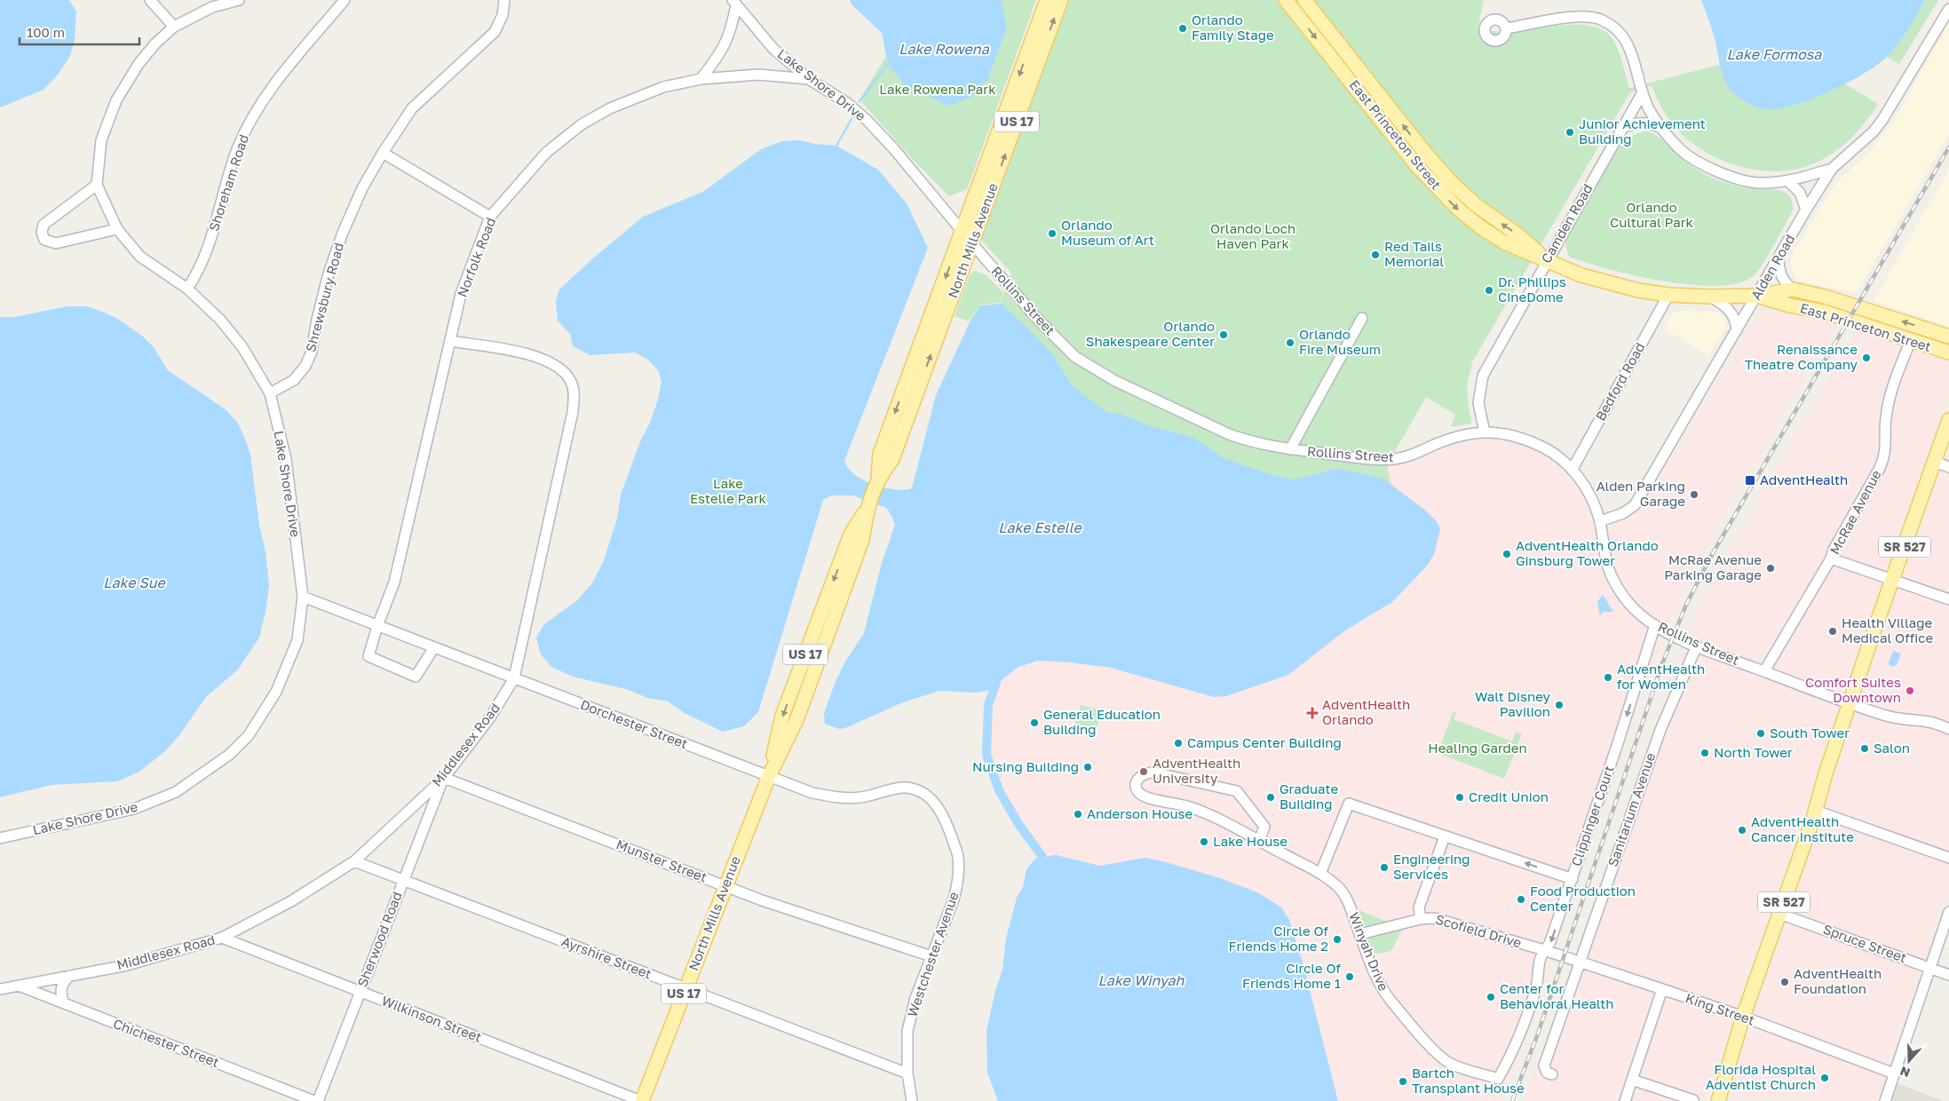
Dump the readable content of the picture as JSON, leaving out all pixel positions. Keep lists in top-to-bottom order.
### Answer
{
  "streets": {
    "main road": [
      "US 17",
      "East Princeton Street",
      "North Mills Avenue",
      "SR 527"
    ],
    "street": [
      "Lake Shore Drive",
      "Shoreham Road",
      "Camden Road",
      "Norfolk Road",
      "Alden Road",
      "Shrewsbury Road",
      "Rollins Street",
      "Bedford Road",
      "McRae Avenue",
      "Dorchester Street",
      "Middlesex Road",
      "Sanitarium Avenue",
      "Clippinger Court",
      "Munster Street",
      "Scofield Drive",
      "Sherwood Road",
      "Spruce Street",
      "Winyah Drive",
      "Westchester Avenue",
      "Ayrshire Street",
      "King Street",
      "Wilkinson Street",
      "Chichester Street"
    ]
  },
  "crossings": [
    ["Lake Shore Drive", "Shoreham Road"],
    ["Lake Shore Drive", "North Mills Avenue"],
    ["Lake Shore Drive", "Norfolk Road"],
    ["Lake Shore Drive", "Shrewsbury Road"],
    ["Lake Shore Drive", "Rollins Street"],
    ["Lake Shore Drive", "Dorchester Street"],
    ["East Princeton Street", "Camden Road"],
    ["East Princeton Street", "Alden Road"],
    ["East Princeton Street", "Bedford Road"],
    ["East Princeton Street", "McRae Avenue"],
    ["Camden Road", "Rollins Street"],
    ["North Mills Avenue", "Rollins Street"],
    ["North Mills Avenue", "Dorchester Street"],
    ["North Mills Avenue", "Munster Street"],
    ["North Mills Avenue", "Ayrshire Street"],
    ["North Mills Avenue", "Wilkinson Street"],
    ["Norfolk Road", "Dorchester Street"],
    ["Norfolk Road", "Middlesex Road"],
    ["Alden Road", "Rollins Street"],
    ["Rollins Street", "Bedford Road"],
    ["Rollins Street", "McRae Avenue"],
    ["Rollins Street", "SR 527"],
    ["Rollins Street", "Sanitarium Avenue"],
    ["Rollins Street", "Clippinger Court"],
    ["SR 527", "Spruce Street"],
    ["SR 527", "King Street"],
    ["Dorchester Street", "Middlesex Road"],
    ["Dorchester Street", "Westchester Avenue"],
    ["Middlesex Road", "Munster Street"],
    ["Middlesex Road", "Sherwood Road"],
    ["Middlesex Road", "Ayrshire Street"],
    ["Middlesex Road", "Wilkinson Street"],
    ["Middlesex Road", "Chichester Street"],
    ["Sanitarium Avenue", "King Street"],
    ["Clippinger Court", "Scofield Drive"],
    ["Clippinger Court", "Winyah Drive"],
    ["Clippinger Court", "King Street"],
    ["Munster Street", "Sherwood Road"],
    ["Munster Street", "Westchester Avenue"],
    ["Scofield Drive", "Winyah Drive"],
    ["Scofield Drive", "King Street"],
    ["Sherwood Road", "Ayrshire Street"],
    ["Sherwood Road", "Wilkinson Street"],
    ["Westchester Avenue", "Ayrshire Street"]
  ],
  "one_way": ["Clippinger Court"],
  "water": [
    "Lake Rowena",
    "Lake Formosa",
    "Lake Estelle",
    "Lake Sue",
    "Lake Winyah"
  ],
  "parks": [
    "Lake Rowena Park",
    "Orlando Cultural Park",
    "Orlando Loch Haven Park",
    "Lake Estelle Park",
    "Healing Garden"
  ],
  "places": {
    "other": [
      "Orlando Family Stage",
      "Junior Achievement Building",
      "Orlando Museum of Art",
      "Red Tails Memorial",
      "Dr. Phillips CineDome",
      "Orlando Shakespeare Center",
      "Orlando Fire Museum",
      "Renaissance Theatre Company",
      "Alden Parking Garage",
      "AdventHealth Orlando Ginsburg Tower",
      "McRae Avenue Parking Garage",
      "Health Village Medical Office",
      "AdventHealth for Women",
      "Comfort Suites Downtown",
      "Walt Disney Pavilion",
      "General Education Building",
      "South Tower",
      "Campus Center Building",
      "Salon",
      "North Tower",
      "Nursing Building",
      "AdventHealth University",
      "Graduate Building",
      "Credit Union",
      "Anderson House",
      "AdventHealth Cancer Institute",
      "Lake House",
      "Engineering Services",
      "Food Production Center",
      "Circle Of Friends Home 2",
      "Circle Of Friends Home 1",
      "AdventHealth Foundation",
      "Center for Behavioral Health",
      "Florida Hospital Adventist Church",
      "Bartch Transplant House"
    ],
    "transit": ["AdventHealth"],
    "health": ["AdventHealth Orlando"]
  },
  "scale_bar": "100 m",
  "north": "bottom"
}
